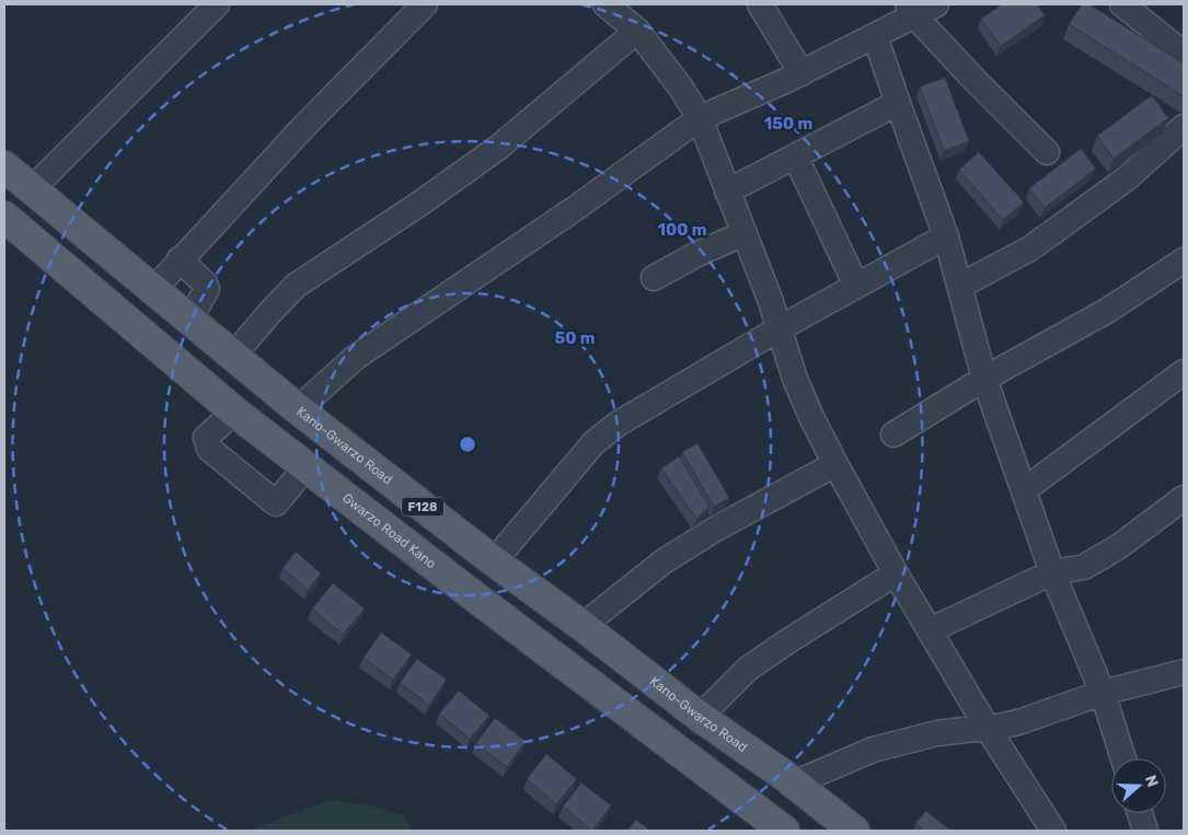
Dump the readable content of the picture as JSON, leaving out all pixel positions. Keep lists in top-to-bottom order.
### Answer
{
  "streets": {
    "main road": ["Kano-Gwarzo Road", "F128", "Gwarzo Road Kano"]
  },
  "north": "right",
  "rings": ["150 m", "100 m", "50 m"]
}
